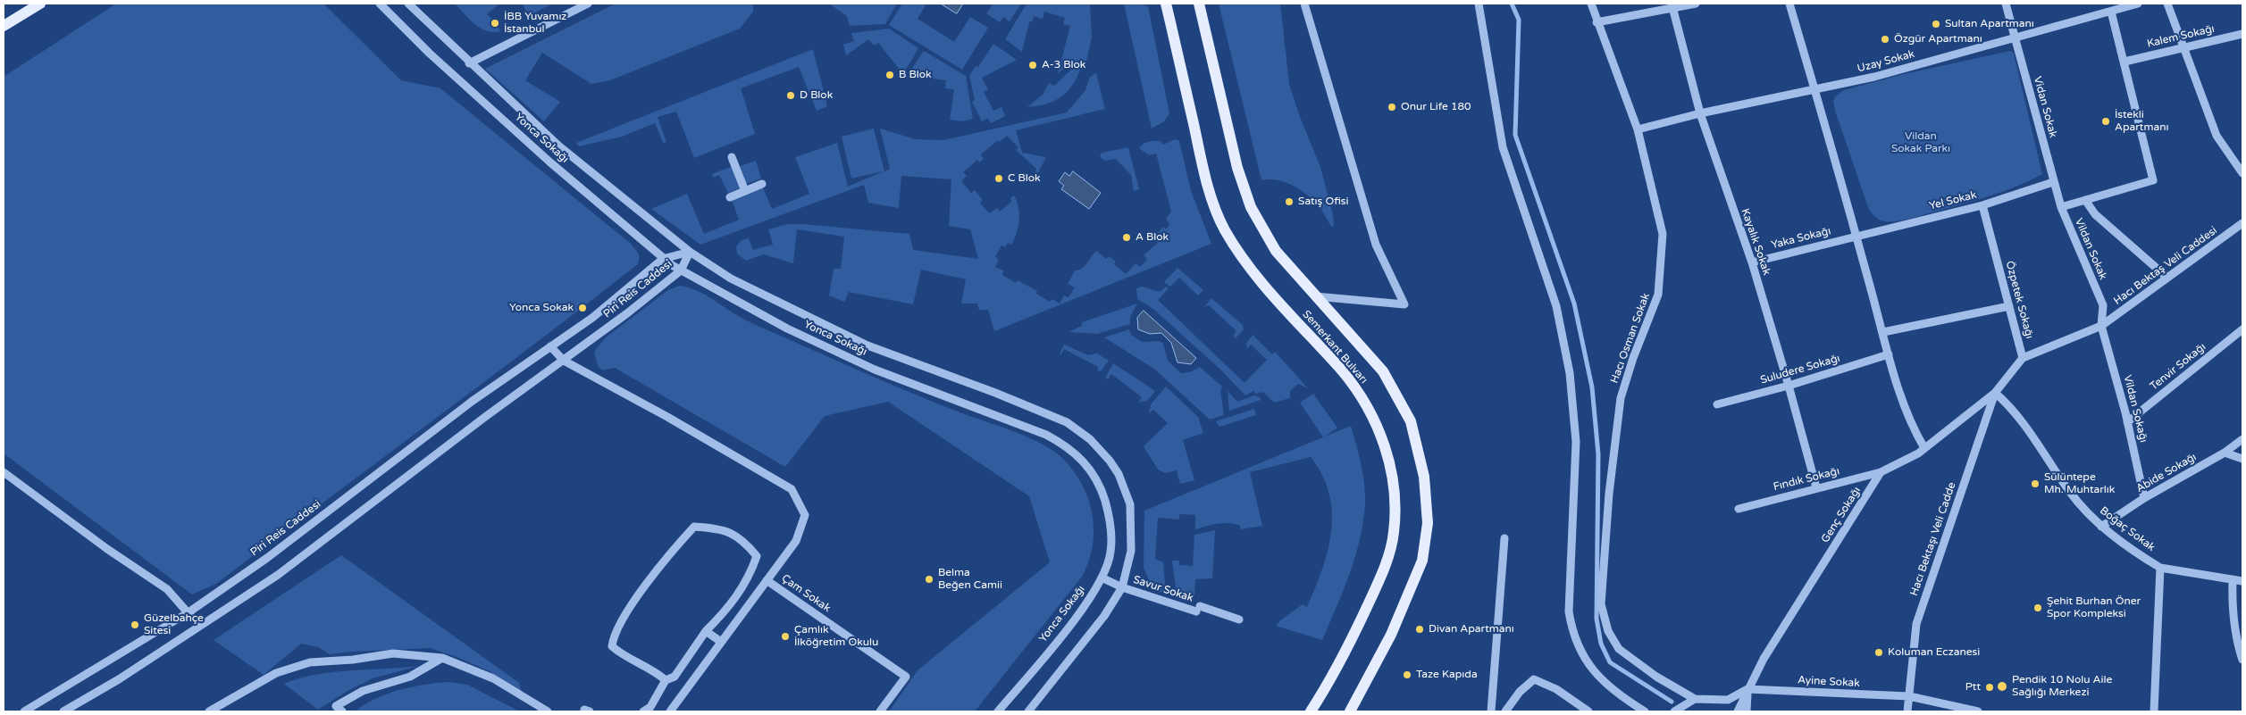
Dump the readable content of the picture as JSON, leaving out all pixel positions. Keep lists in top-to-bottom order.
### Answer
{
  "streets": {
    "main road": ["Semerkant Bulvarı"],
    "street": [
      "Kalem Sokağı",
      "Uzay Sokak",
      "Vidan Sokak",
      "Yonca Sokağı",
      "Yel Sokak",
      "Yaka Sokağı",
      "Kayalık Sokak",
      "Vildan Sokak",
      "Hacı Bektaş Veli Caddesi",
      "Piri Reis Caddesi",
      "Özpetek Sokağı",
      "Hacı Osman Sokak",
      "Tenvir Sokağı",
      "Suludere Sokağı",
      "Vildan Sokağı",
      "Abide Sokağı",
      "Fındık Sokağı",
      "Genç Sokağı",
      "Boğaç Sokak",
      "Hacı Bektaşı Veli Cadde",
      "Savur Sokak",
      "Çam Sokak",
      "Ayine Sokak"
    ]
  },
  "crossings": [
    ["Uzay Sokak", "Vidan Sokak"],
    ["Uzay Sokak", "Kayalık Sokak"],
    ["Uzay Sokak", "Hacı Osman Sokak"],
    ["Vidan Sokak", "Yel Sokak"],
    ["Vidan Sokak", "Vildan Sokak"],
    ["Yonca Sokağı", "Piri Reis Caddesi"],
    ["Yonca Sokağı", "Savur Sokak"],
    ["Yel Sokak", "Yaka Sokağı"],
    ["Yel Sokak", "Vildan Sokak"],
    ["Yel Sokak", "Özpetek Sokağı"],
    ["Yaka Sokağı", "Kayalık Sokak"],
    ["Kayalık Sokak", "Suludere Sokağı"],
    ["Kayalık Sokak", "Fındık Sokağı"],
    ["Vildan Sokak", "Hacı Bektaş Veli Caddesi"],
    ["Vildan Sokak", "Vildan Sokağı"],
    ["Hacı Bektaş Veli Caddesi", "Özpetek Sokağı"],
    ["Hacı Bektaş Veli Caddesi", "Vildan Sokağı"],
    ["Tenvir Sokağı", "Vildan Sokağı"],
    ["Vildan Sokağı", "Abide Sokağı"],
    ["Abide Sokağı", "Boğaç Sokak"],
    ["Fındık Sokağı", "Genç Sokağı"],
    ["Genç Sokağı", "Boğaç Sokak"],
    ["Genç Sokağı", "Hacı Bektaşı Veli Cadde"],
    ["Genç Sokağı", "Ayine Sokak"],
    ["Boğaç Sokak", "Hacı Bektaşı Veli Cadde"],
    ["Hacı Bektaşı Veli Cadde", "Ayine Sokak"]
  ],
  "parks": ["Vildan Sokak Parkı"],
  "places": [
    "İBB Yuvamız İstanbul",
    "Sultan Apartmanı",
    "Özgür Apartmanı",
    "A-3 Blok",
    "B Blok",
    "D Blok",
    "Onur Life 180",
    "İstekli Apartmanı",
    "C Blok",
    "Satış Ofisi",
    "A Blok",
    "Yonca Sokak",
    "Sülüntepe Mh. Muhtarlık",
    "Belma Beğen Camii",
    "Şehit Burhan Öner Spor Kompleksi",
    "Güzelbahçe Sitesi",
    "Divan Apartmanı",
    "Çamlık İlköğretim Okulu",
    "Koluman Eczanesi",
    "Taze Kapıda",
    "Pendik 10 Nolu Aile Sağlığı Merkezi",
    "Ptt"
  ]
}
